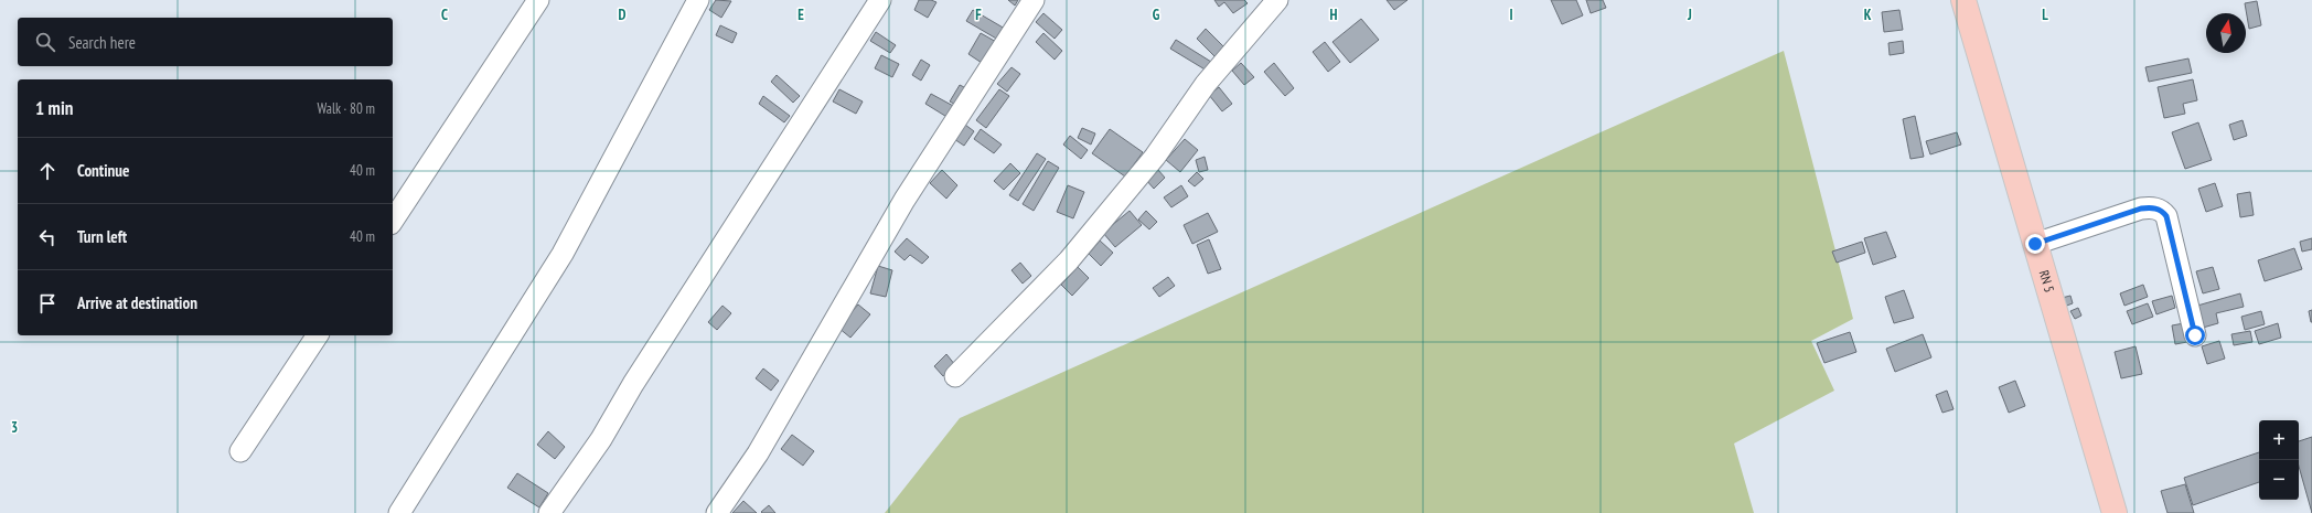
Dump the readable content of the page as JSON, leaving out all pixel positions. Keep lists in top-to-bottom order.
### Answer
{
  "streets": {
    "main road": ["RN 5"]
  },
  "north": "top",
  "page": {
    "search": "Search here",
    "heading": ["1 min", "Walk · 80 m"],
    "list": [
      ["Continue", "40 m"],
      ["Turn left", "40 m"],
      "Arrive at destination"
    ],
    "map_buttons": ["+", "−"]
  },
  "grid": {
    "columns": [
      "C",
      "D",
      "E",
      "F",
      "G",
      "H",
      "I",
      "J",
      "K",
      "L"
    ],
    "rows": ["3"]
  }
}
